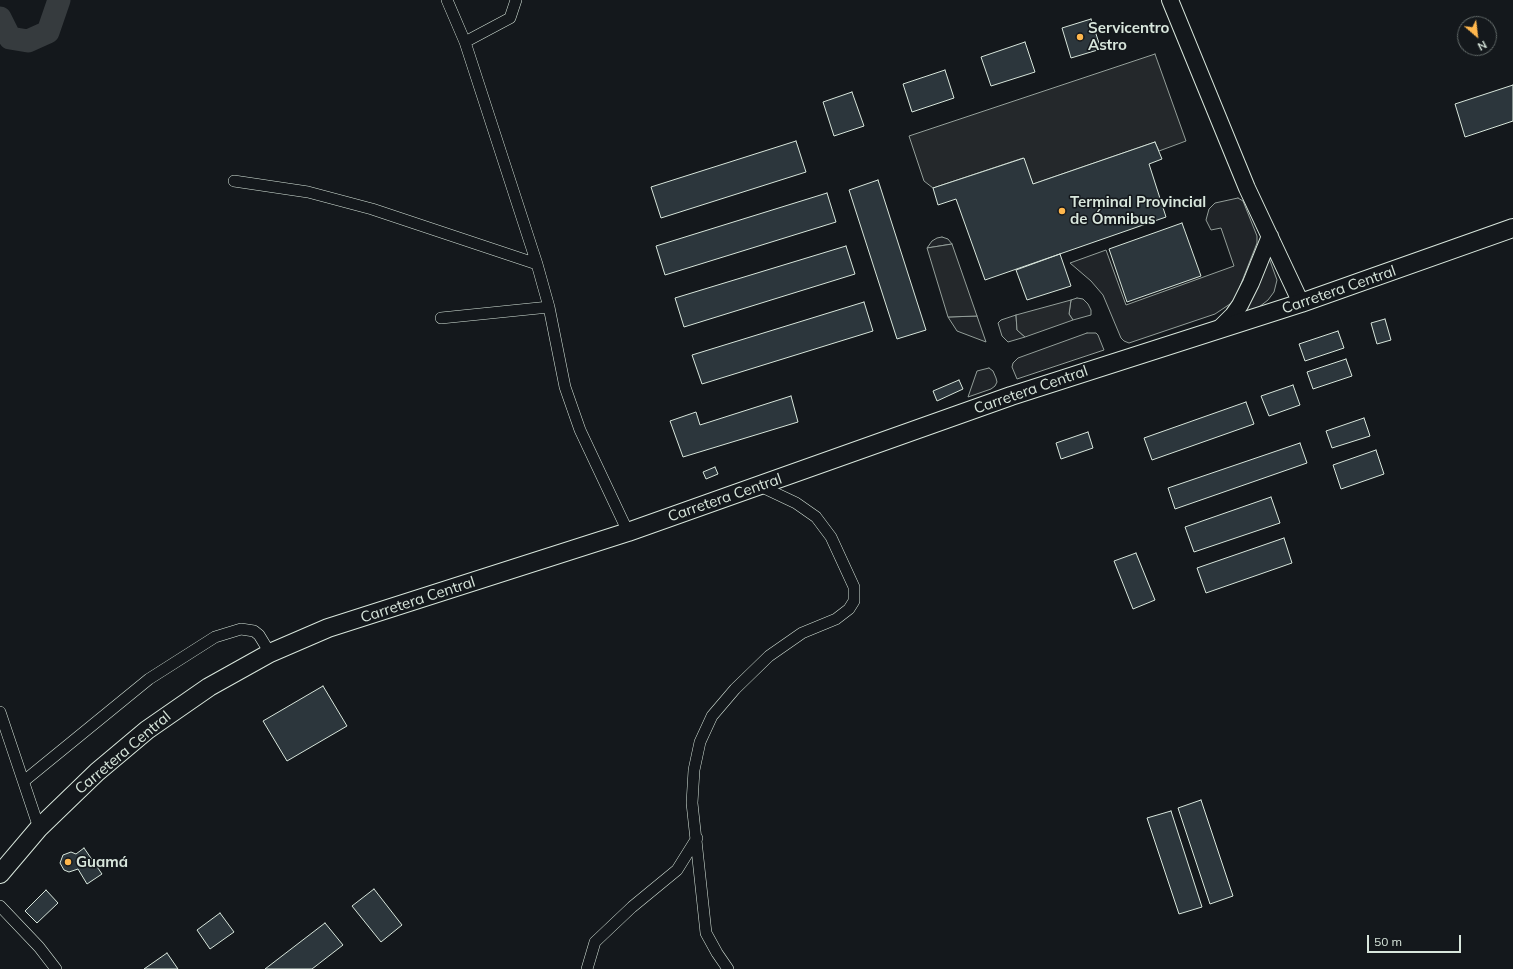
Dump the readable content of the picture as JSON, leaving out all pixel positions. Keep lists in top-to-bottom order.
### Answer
{
  "streets": {
    "main road": ["Carretera Central"]
  },
  "places": ["Servicentro Astro", "Terminal Provincial de Ómnibus", "Guamá"],
  "scale_bar": "50 m",
  "north": "bottom right"
}
